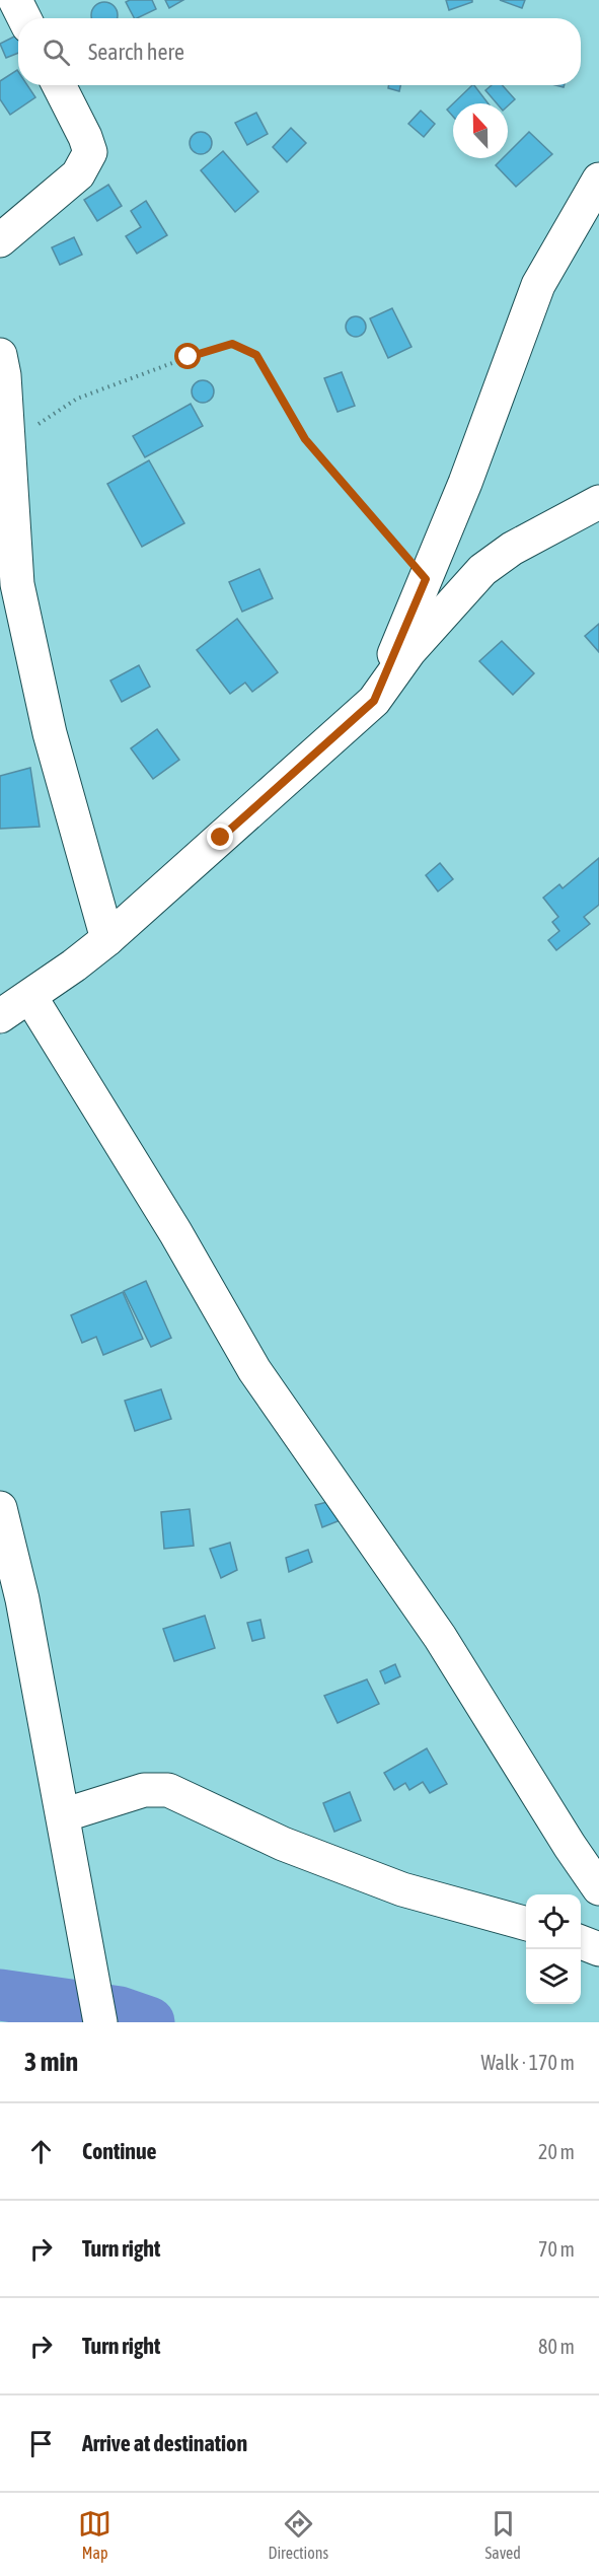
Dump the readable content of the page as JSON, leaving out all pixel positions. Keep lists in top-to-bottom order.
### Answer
{
  "north": "top",
  "page": {
    "search": "Search here",
    "heading": ["3 min", "Walk · 170 m"],
    "list": [
      ["Continue", "20 m"],
      ["Turn right", "70 m"],
      ["Turn right", "80 m"],
      "Arrive at destination"
    ],
    "nav": ["Map", "Directions", "Saved"]
  }
}
